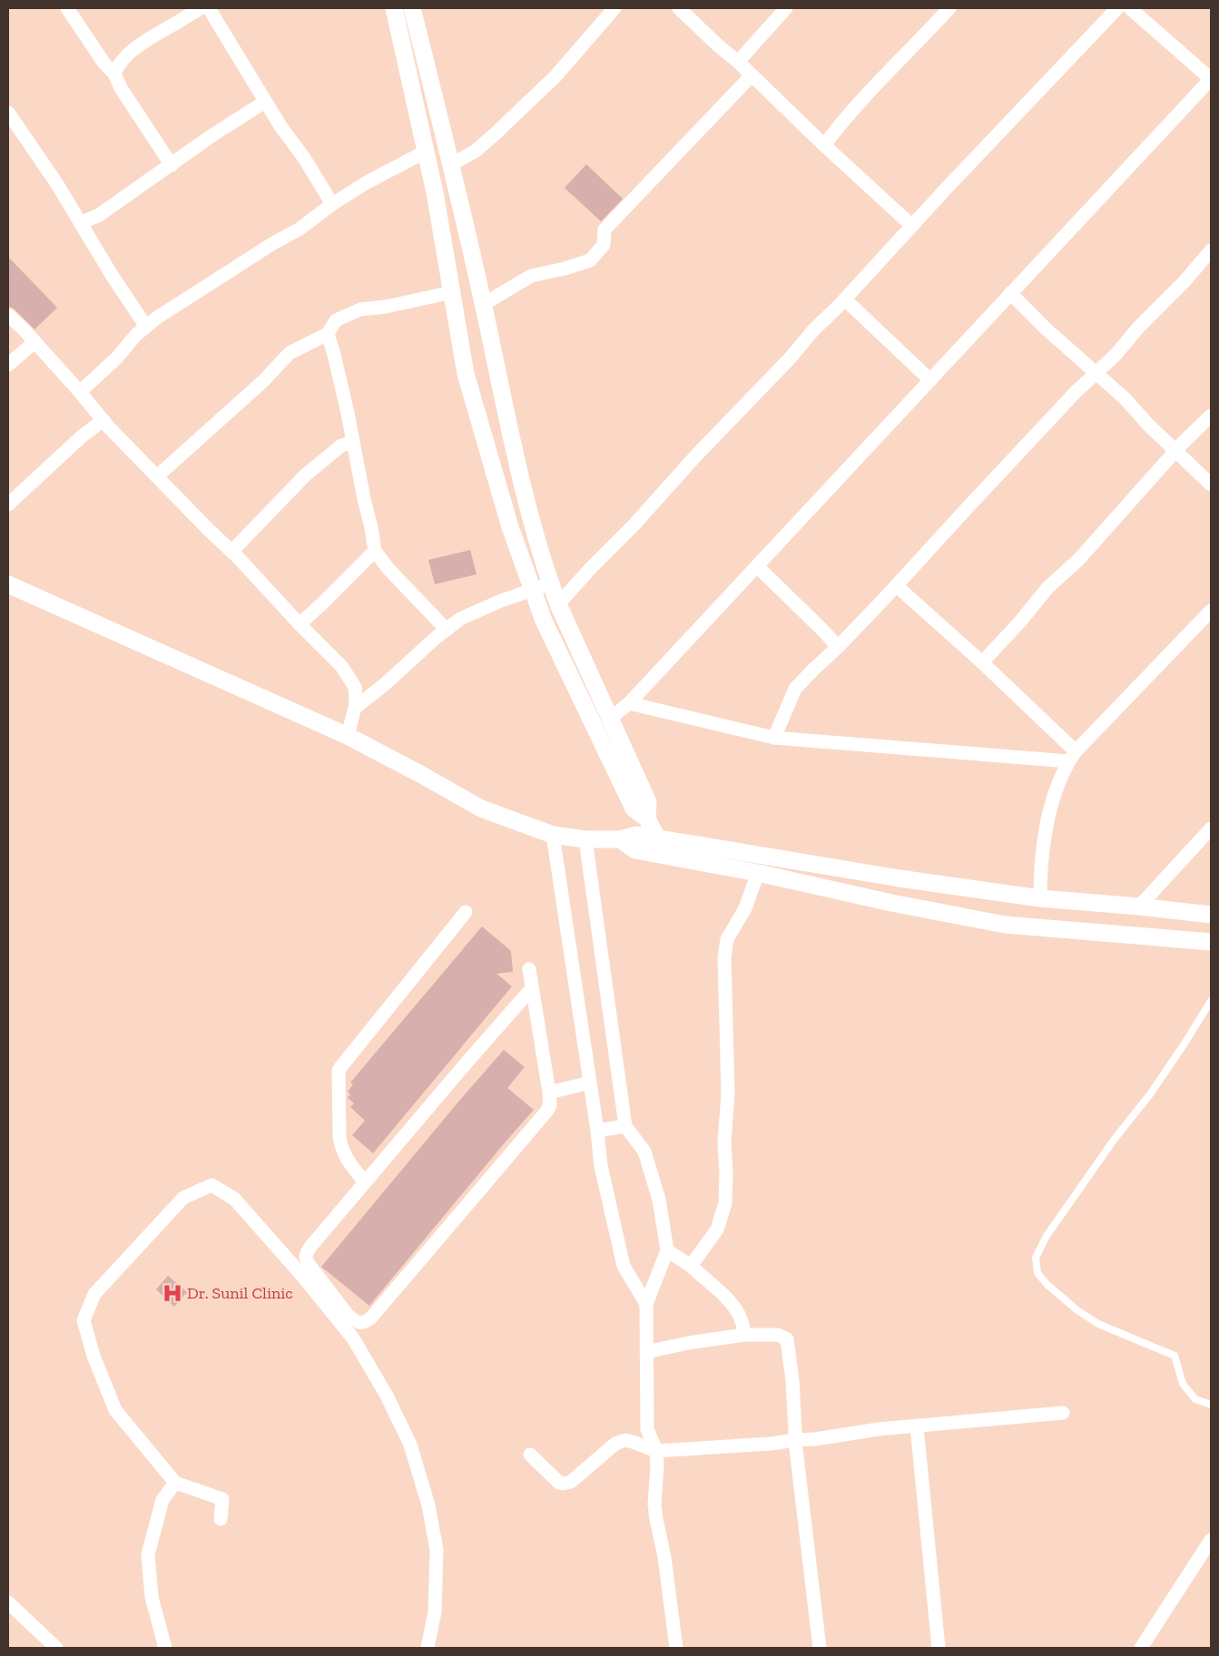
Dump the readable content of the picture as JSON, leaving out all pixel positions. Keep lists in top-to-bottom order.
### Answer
{
  "places": {
    "hospital": ["Dr. Sunil Clinic"]
  }
}
